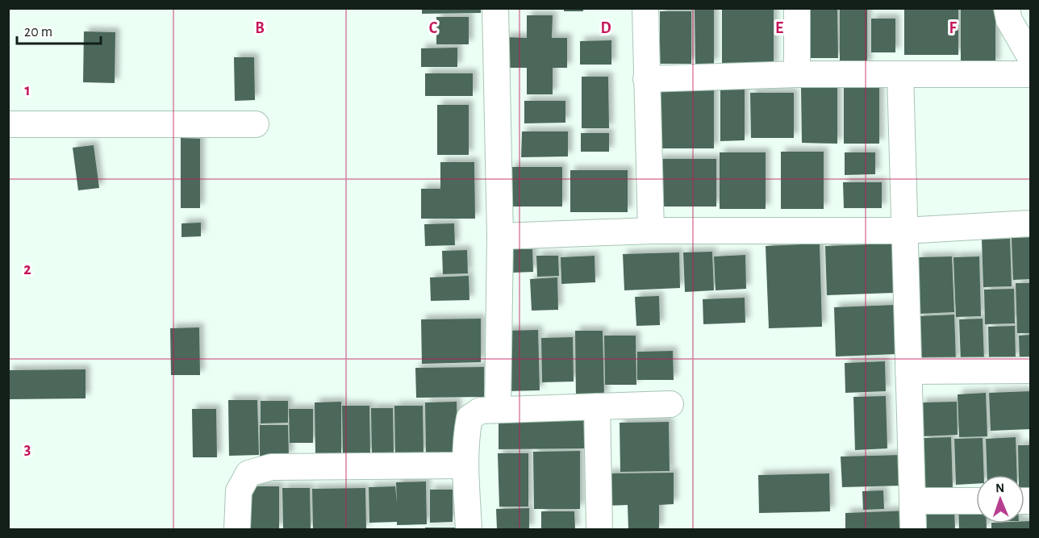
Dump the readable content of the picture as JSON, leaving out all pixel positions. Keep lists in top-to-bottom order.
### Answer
{
  "scale_bar": "20 m",
  "north": "top",
  "grid": {
    "columns": [
      "B",
      "C",
      "D",
      "E",
      "F"
    ],
    "rows": ["1", "2", "3"]
  }
}
